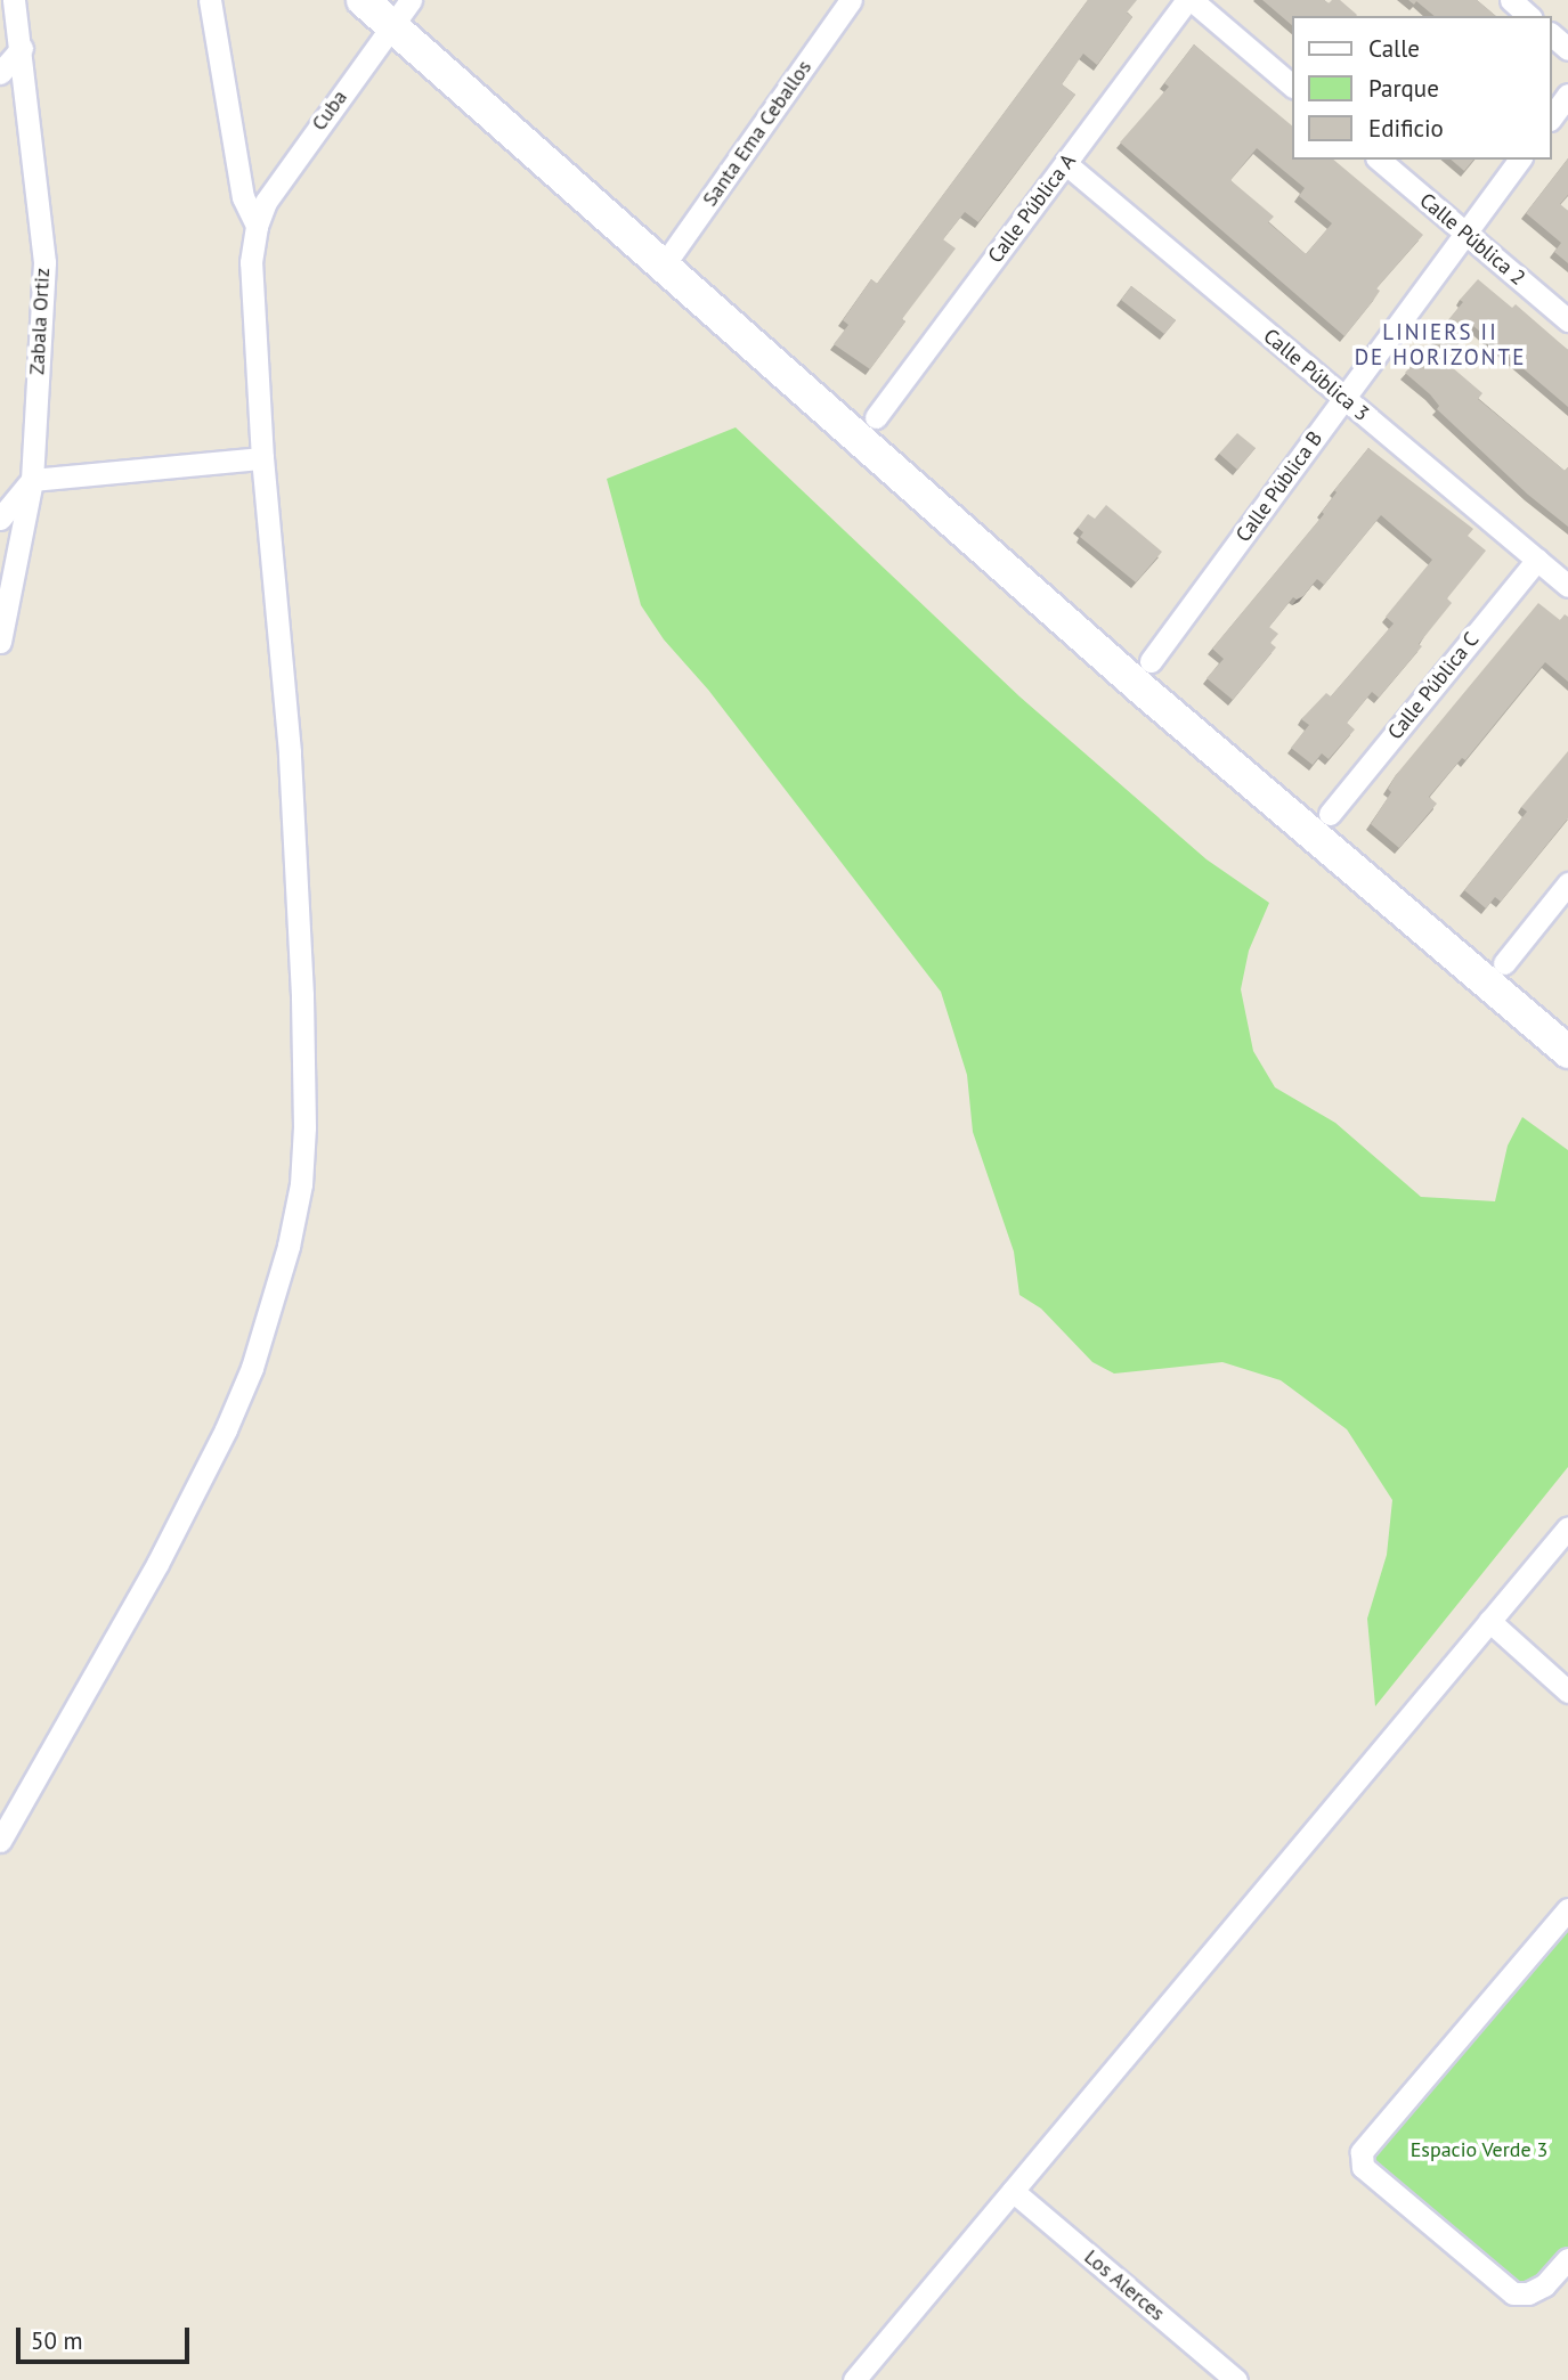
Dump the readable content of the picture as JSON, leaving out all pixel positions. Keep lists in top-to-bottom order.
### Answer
{
  "streets": {
    "street": [
      "Cuba",
      "Santa Ema Ceballos",
      "Calle Pública A",
      "Calle Pública 2",
      "Zabala Ortiz",
      "Calle Pública 3",
      "Calle Pública B",
      "Calle Pública C",
      "Los Alerces"
    ]
  },
  "crossings": [
    ["Calle Pública A", "Calle Pública 3"],
    ["Calle Pública 2", "Calle Pública B"],
    ["Calle Pública 3", "Calle Pública B"],
    ["Calle Pública 3", "Calle Pública C"]
  ],
  "districts": ["LINIERS II DE HORIZONTE"],
  "parks": ["Espacio Verde 3"],
  "legend": ["Calle", "Parque", "Edificio"],
  "scale_bar": "50 m"
}
